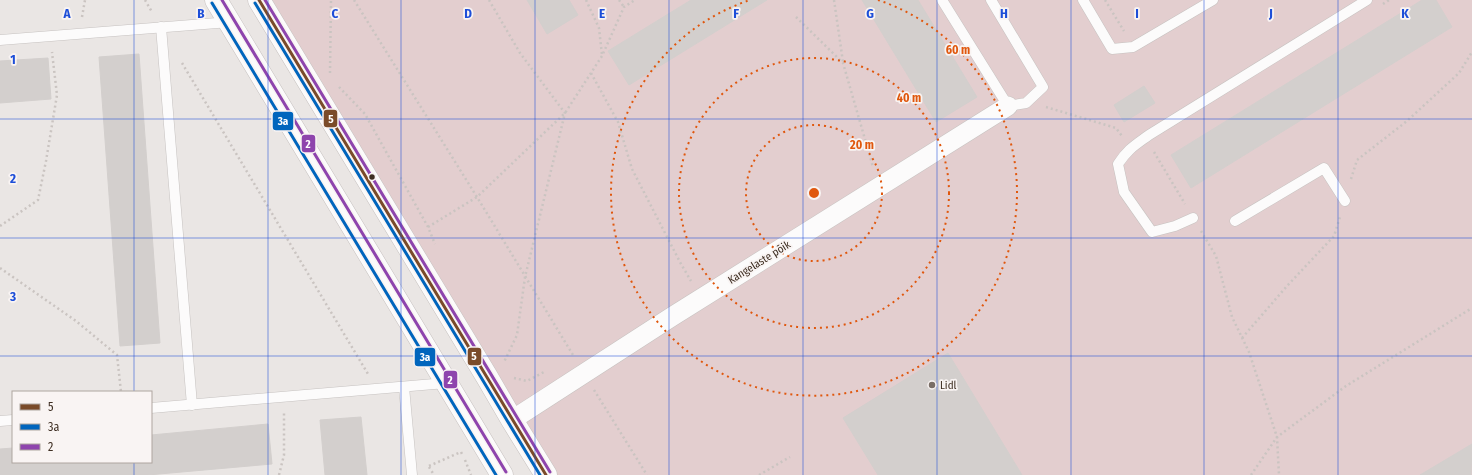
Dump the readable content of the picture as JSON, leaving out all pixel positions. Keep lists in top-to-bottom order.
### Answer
{
  "streets": {
    "street": ["Kangelaste põik"]
  },
  "places": ["Lidl"],
  "lines": ["transit line 5", "transit line 2", "transit line 3a"],
  "legend": ["5", "3a", "2"],
  "grid": {
    "columns": [
      "A",
      "B",
      "C",
      "D",
      "E",
      "F",
      "G",
      "H",
      "I",
      "J",
      "K"
    ],
    "rows": ["1", "2", "3"]
  },
  "rings": ["60 m", "40 m", "20 m"]
}
